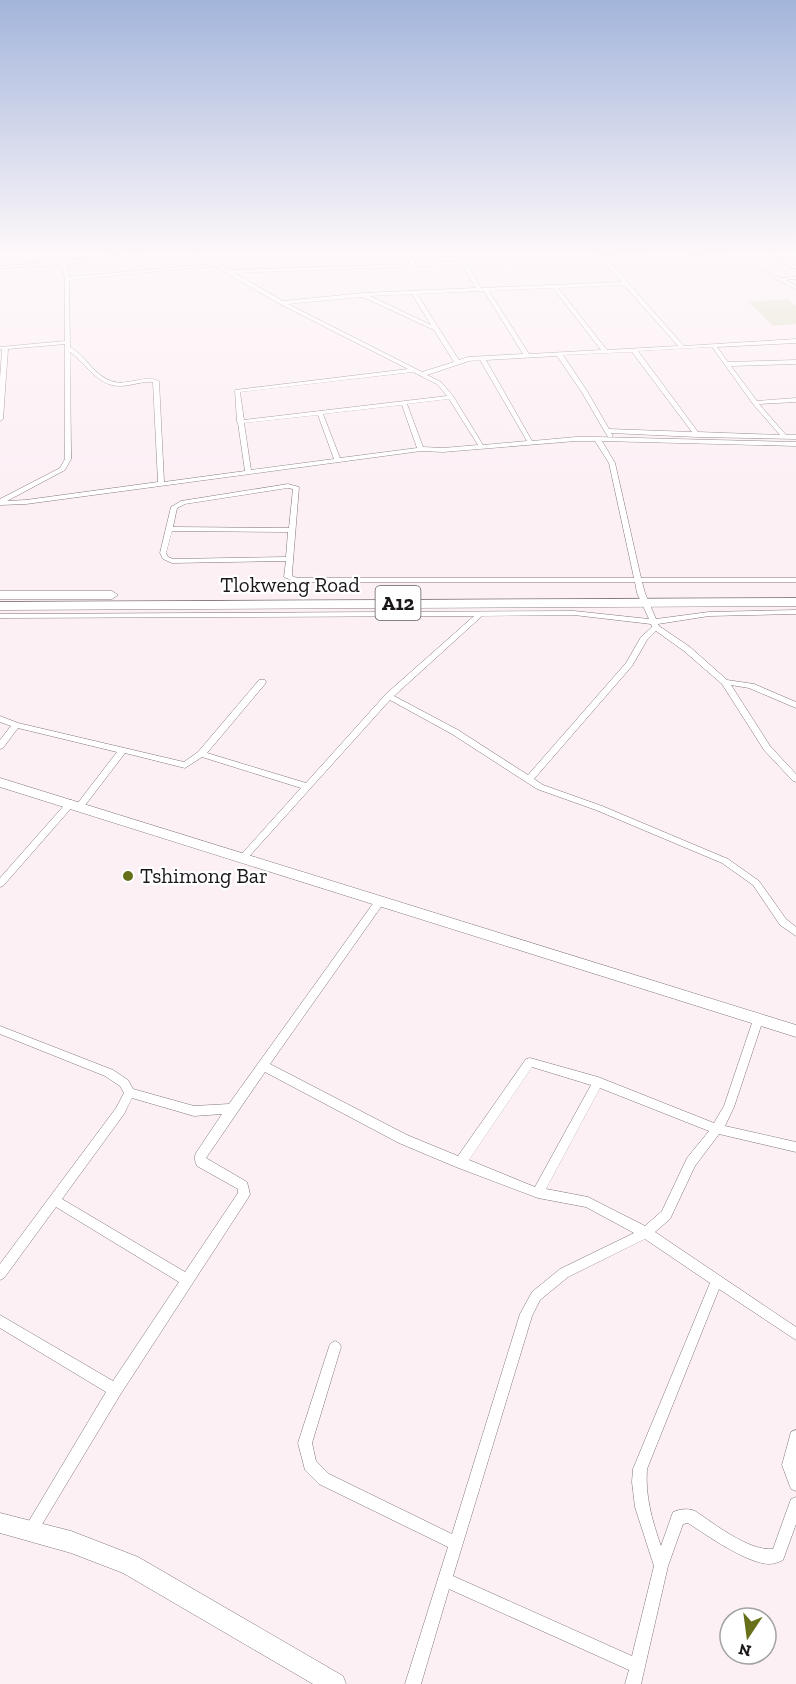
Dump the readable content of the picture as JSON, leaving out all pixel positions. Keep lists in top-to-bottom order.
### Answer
{
  "streets": {
    "main road": ["Tlokweng Road", "A12"]
  },
  "places": ["Tshimong Bar"],
  "north": "bottom"
}
